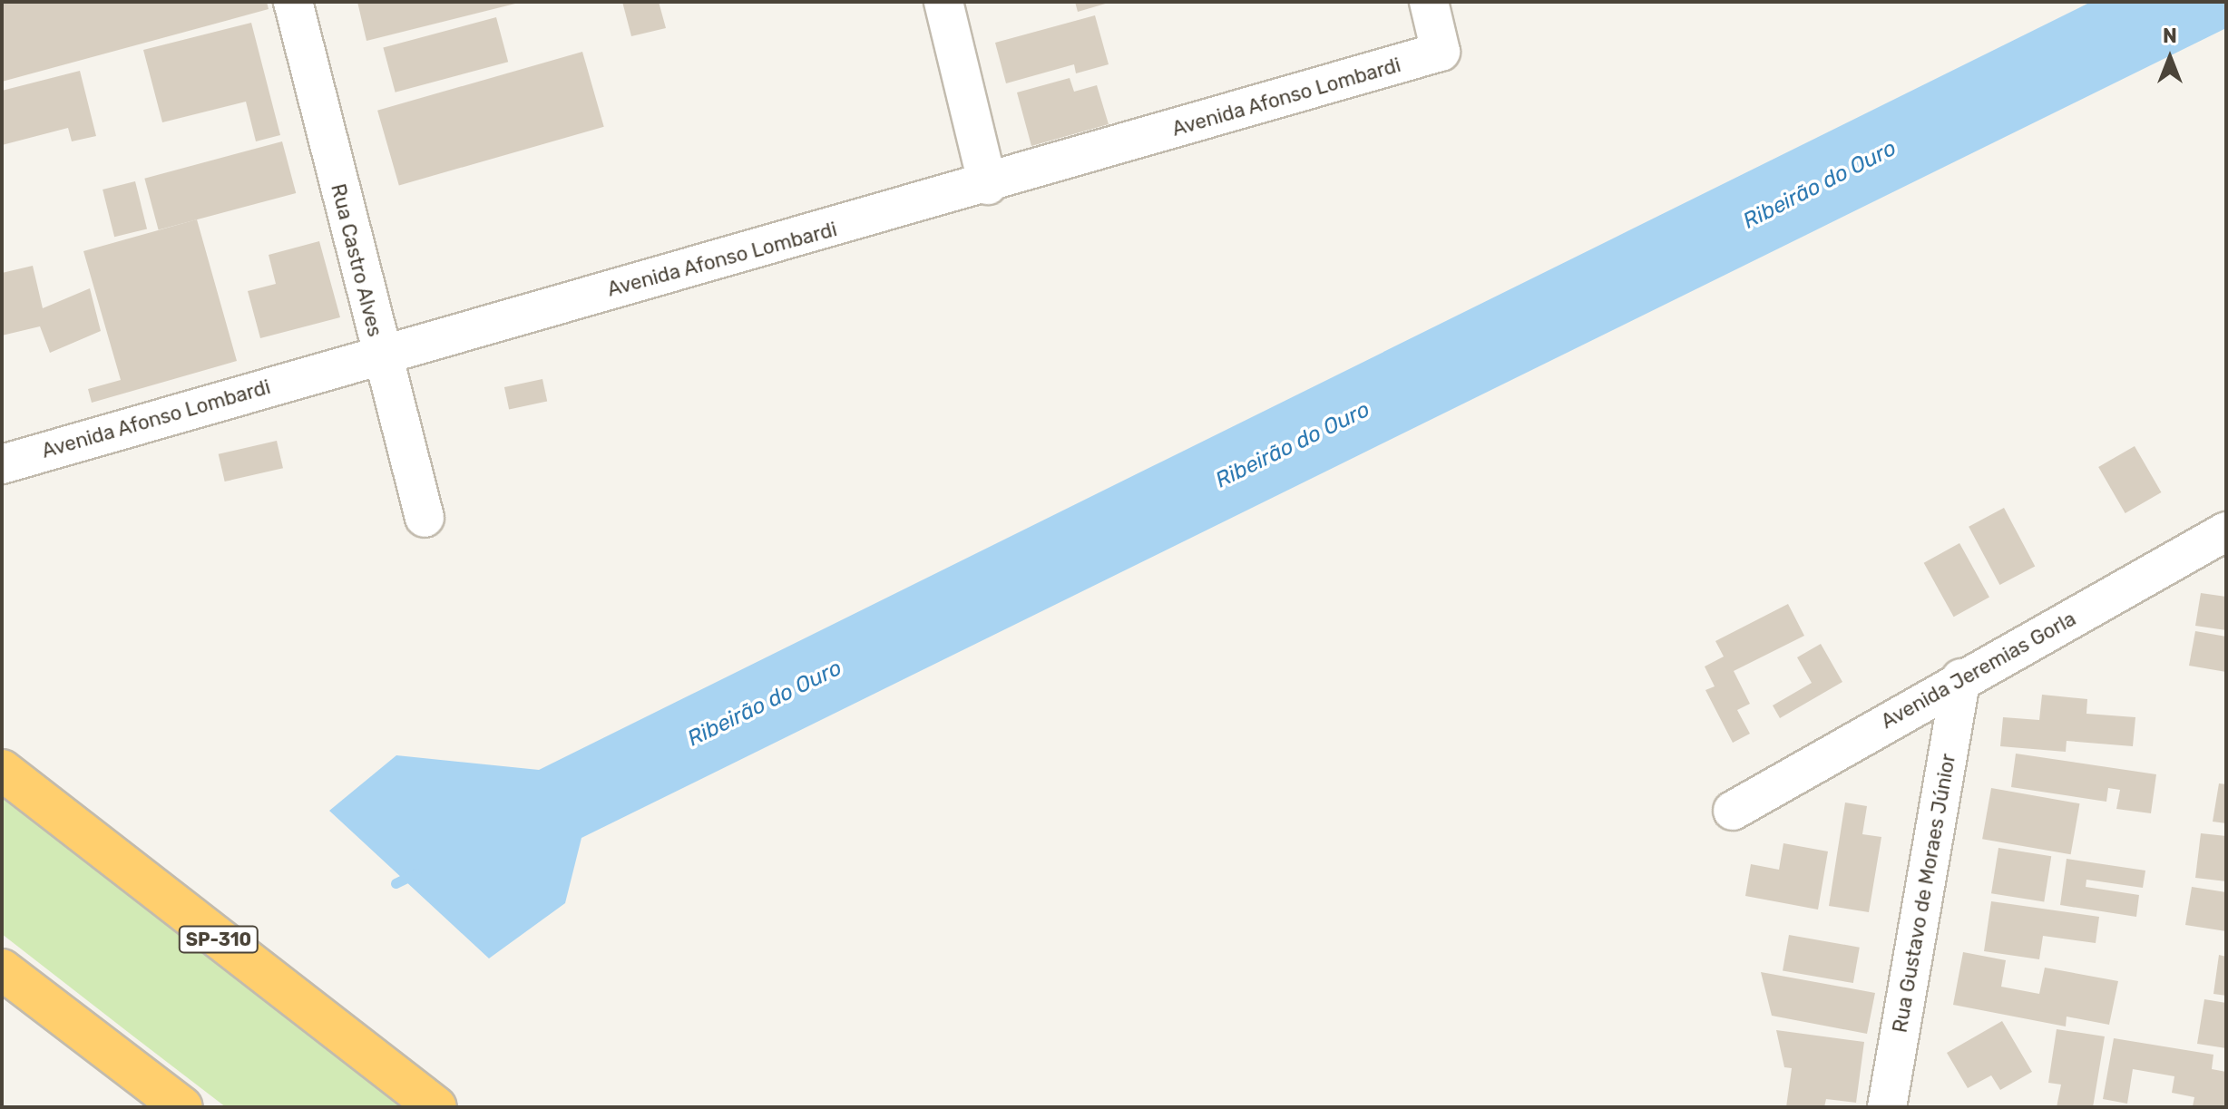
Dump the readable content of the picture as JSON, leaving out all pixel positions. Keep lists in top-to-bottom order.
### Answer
{
  "streets": {
    "highway": ["SP-310"],
    "street": [
      "Avenida Afonso Lombardi",
      "Rua Castro Alves",
      "Avenida Jeremias Gorla",
      "Rua Gustavo de Moraes Júnior"
    ]
  },
  "crossings": [
    ["Avenida Afonso Lombardi", "Rua Castro Alves"],
    ["Avenida Jeremias Gorla", "Rua Gustavo de Moraes Júnior"]
  ],
  "water": ["Ribeirão do Ouro"],
  "north": "top"
}
